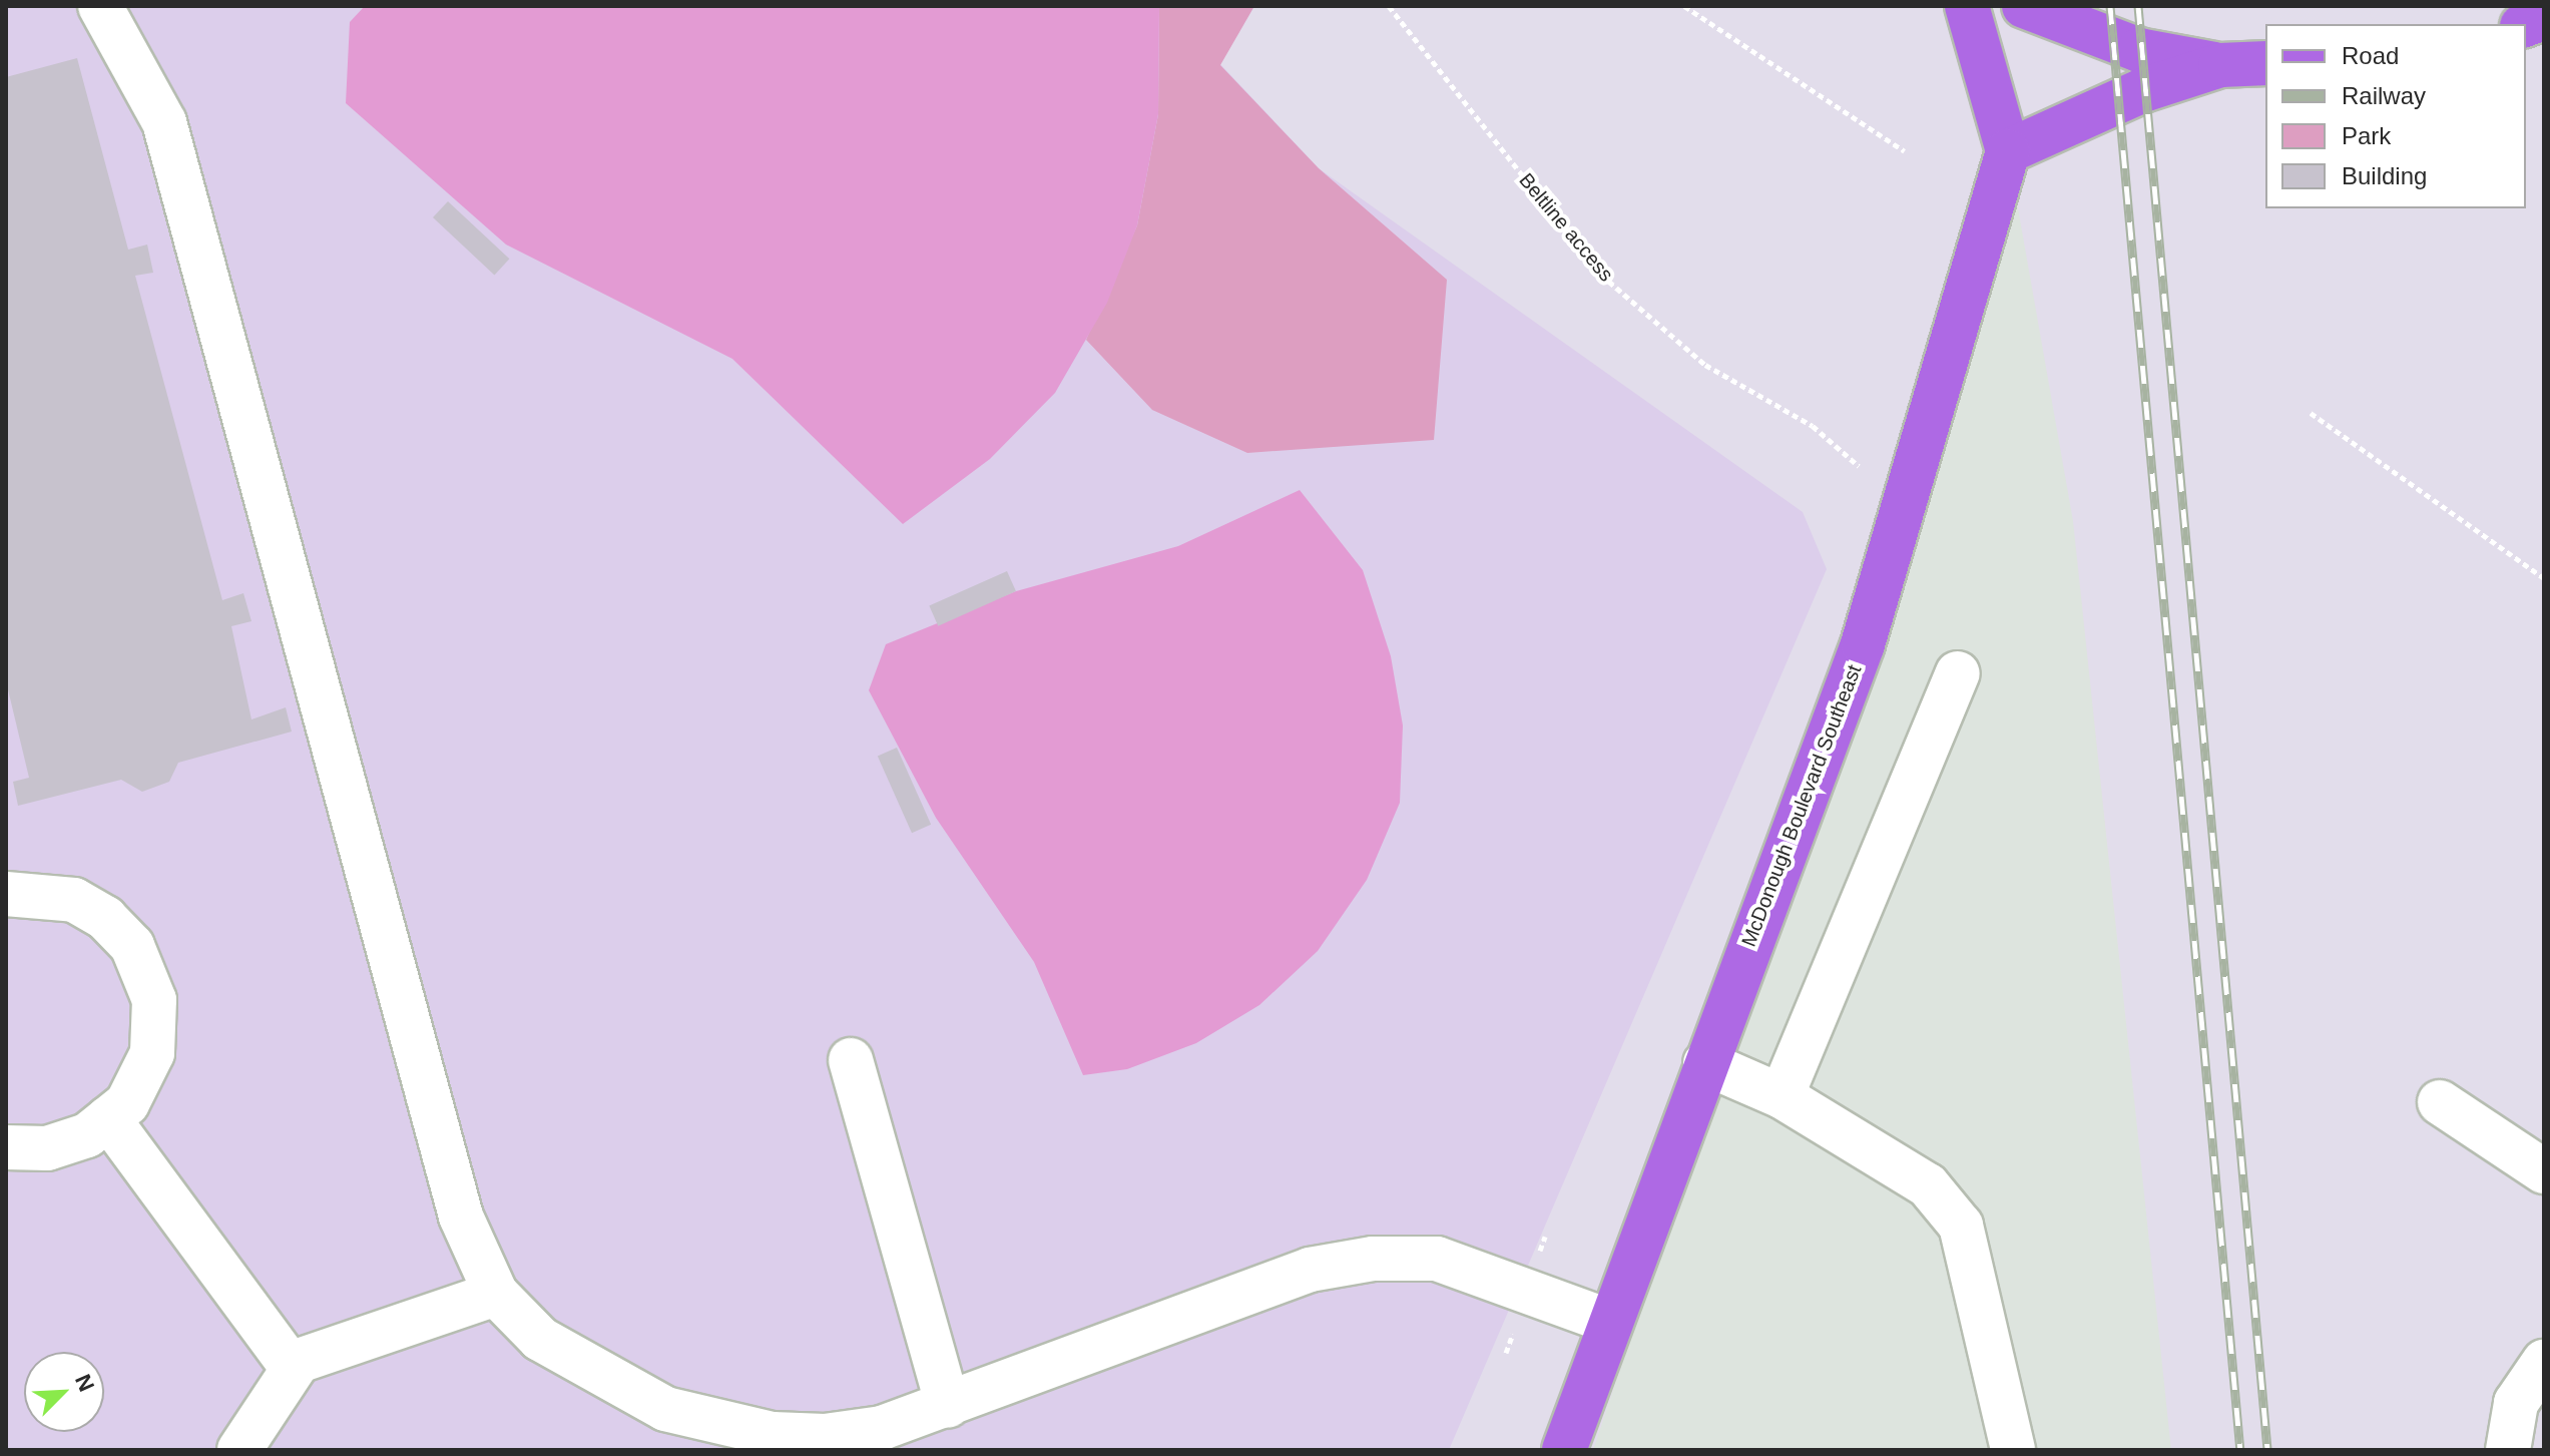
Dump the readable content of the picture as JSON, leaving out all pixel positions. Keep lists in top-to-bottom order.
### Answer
{
  "streets": {
    "main road": ["McDonough Boulevard Southeast"],
    "path": ["Beltline access"]
  },
  "legend": [
    "Road",
    "Railway",
    "Park",
    "Building"
  ],
  "north": "top right"
}
